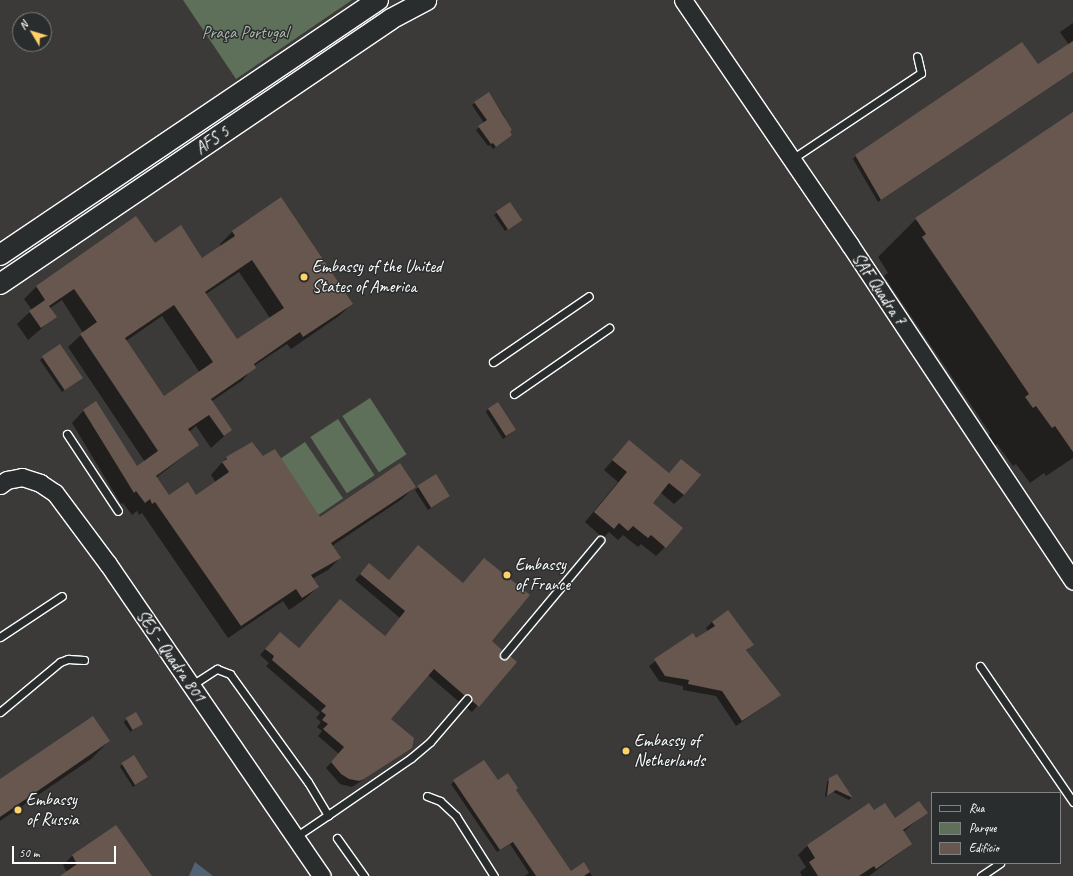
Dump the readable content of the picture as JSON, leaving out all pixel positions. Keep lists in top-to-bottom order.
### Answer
{
  "streets": {
    "main road": ["AFS 5"],
    "street": ["SAF Quadra 7", "SES - Quadra 801"]
  },
  "parks": ["Praça Portugal"],
  "places": [
    "Embassy of the United States of America",
    "Embassy of France",
    "Embassy of Netherlands",
    "Embassy of Russia"
  ],
  "legend": ["Rua", "Parque", "Edifício"],
  "scale_bar": "50 m",
  "north": "top left"
}
